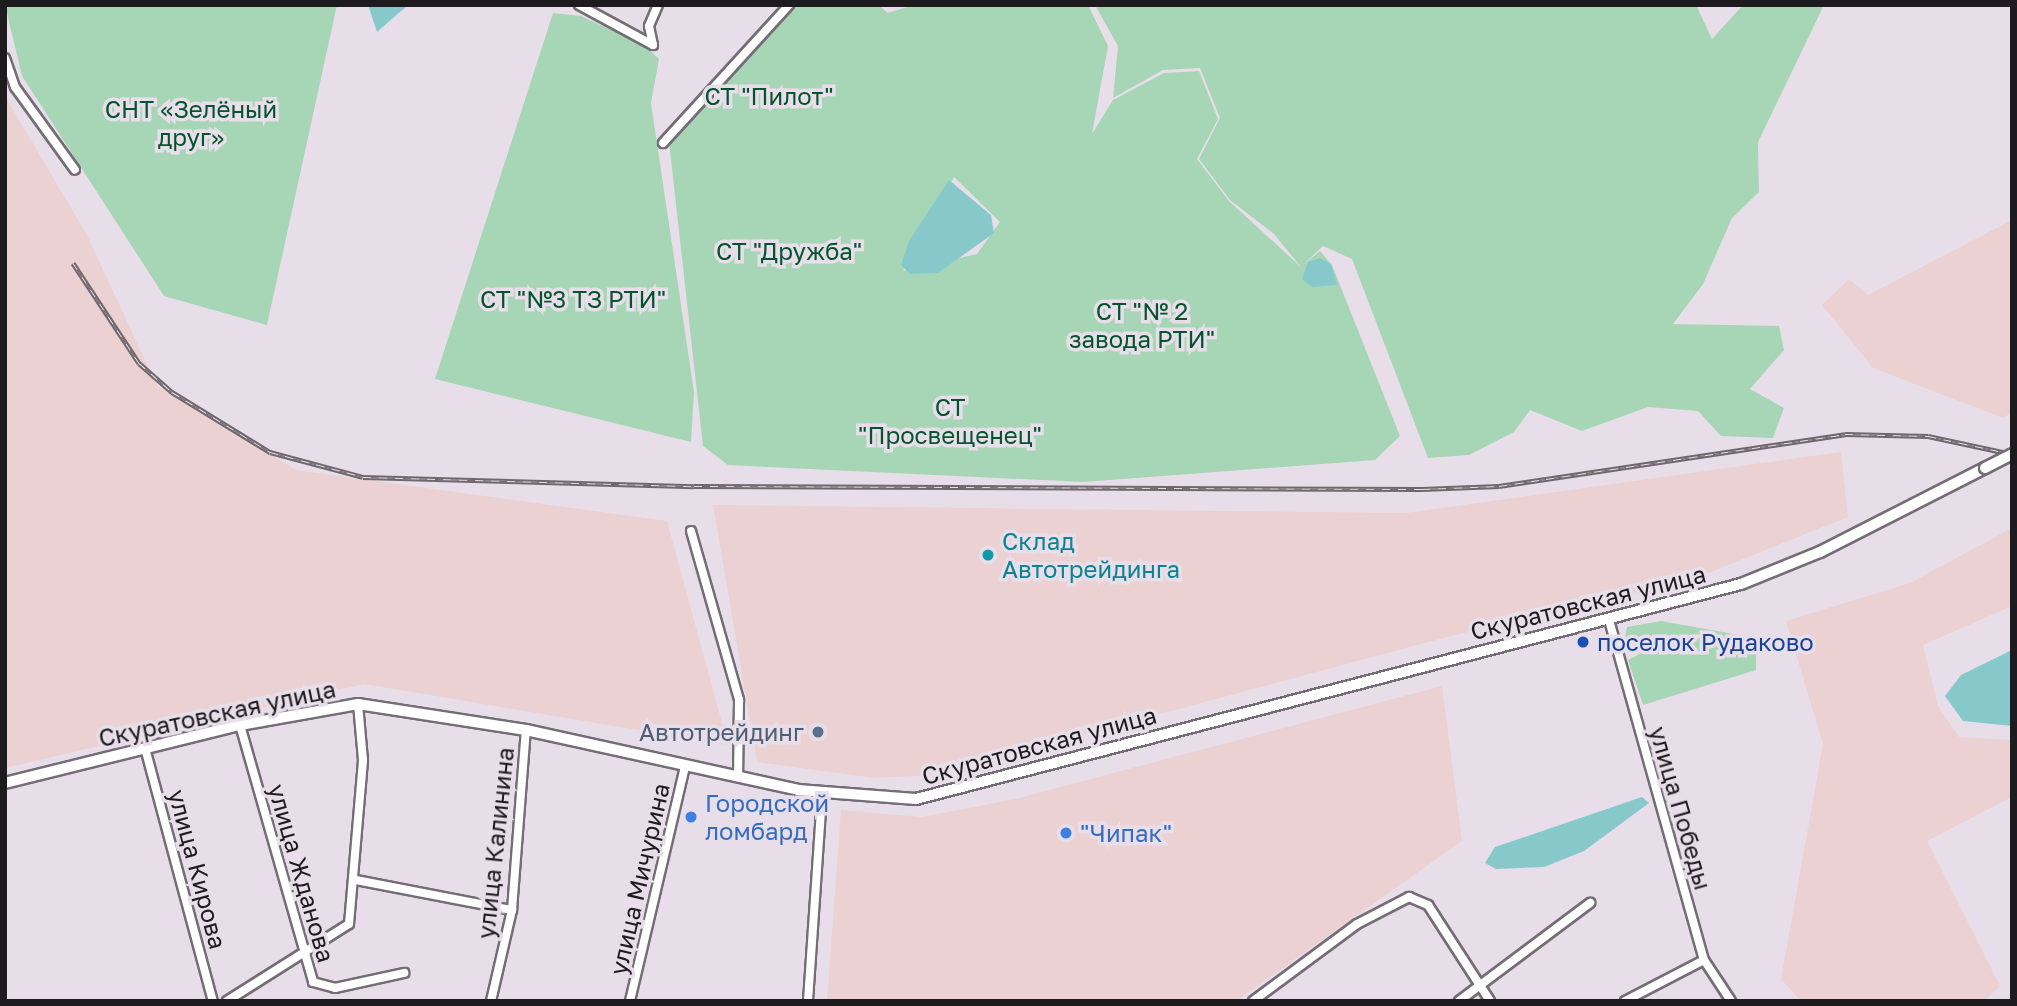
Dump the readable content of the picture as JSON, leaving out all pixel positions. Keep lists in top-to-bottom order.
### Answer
{
  "streets": {
    "street": [
      "Скуратовская улица",
      "улица Победы",
      "улица Калинина",
      "улица Кирова",
      "улица Жданова",
      "улица Мичурина"
    ]
  },
  "crossings": [
    ["Скуратовская улица", "улица Победы"],
    ["Скуратовская улица", "улица Калинина"],
    ["Скуратовская улица", "улица Кирова"],
    ["Скуратовская улица", "улица Жданова"],
    ["Скуратовская улица", "улица Мичурина"]
  ],
  "parks": [
    "СТ \"Пилот\"",
    "СНТ «Зелёный друг»",
    "СТ \"Дружба\"",
    "СТ \"№3 ТЗ РТИ\"",
    "СТ \"№ 2 завода РТИ\"",
    "СТ \"Просвещенец\""
  ],
  "places": [
    "Склад Автотрейдинга",
    "поселок Рудаково",
    "Автотрейдинг",
    "Городской ломбард",
    "\"Чипак\""
  ]
}
